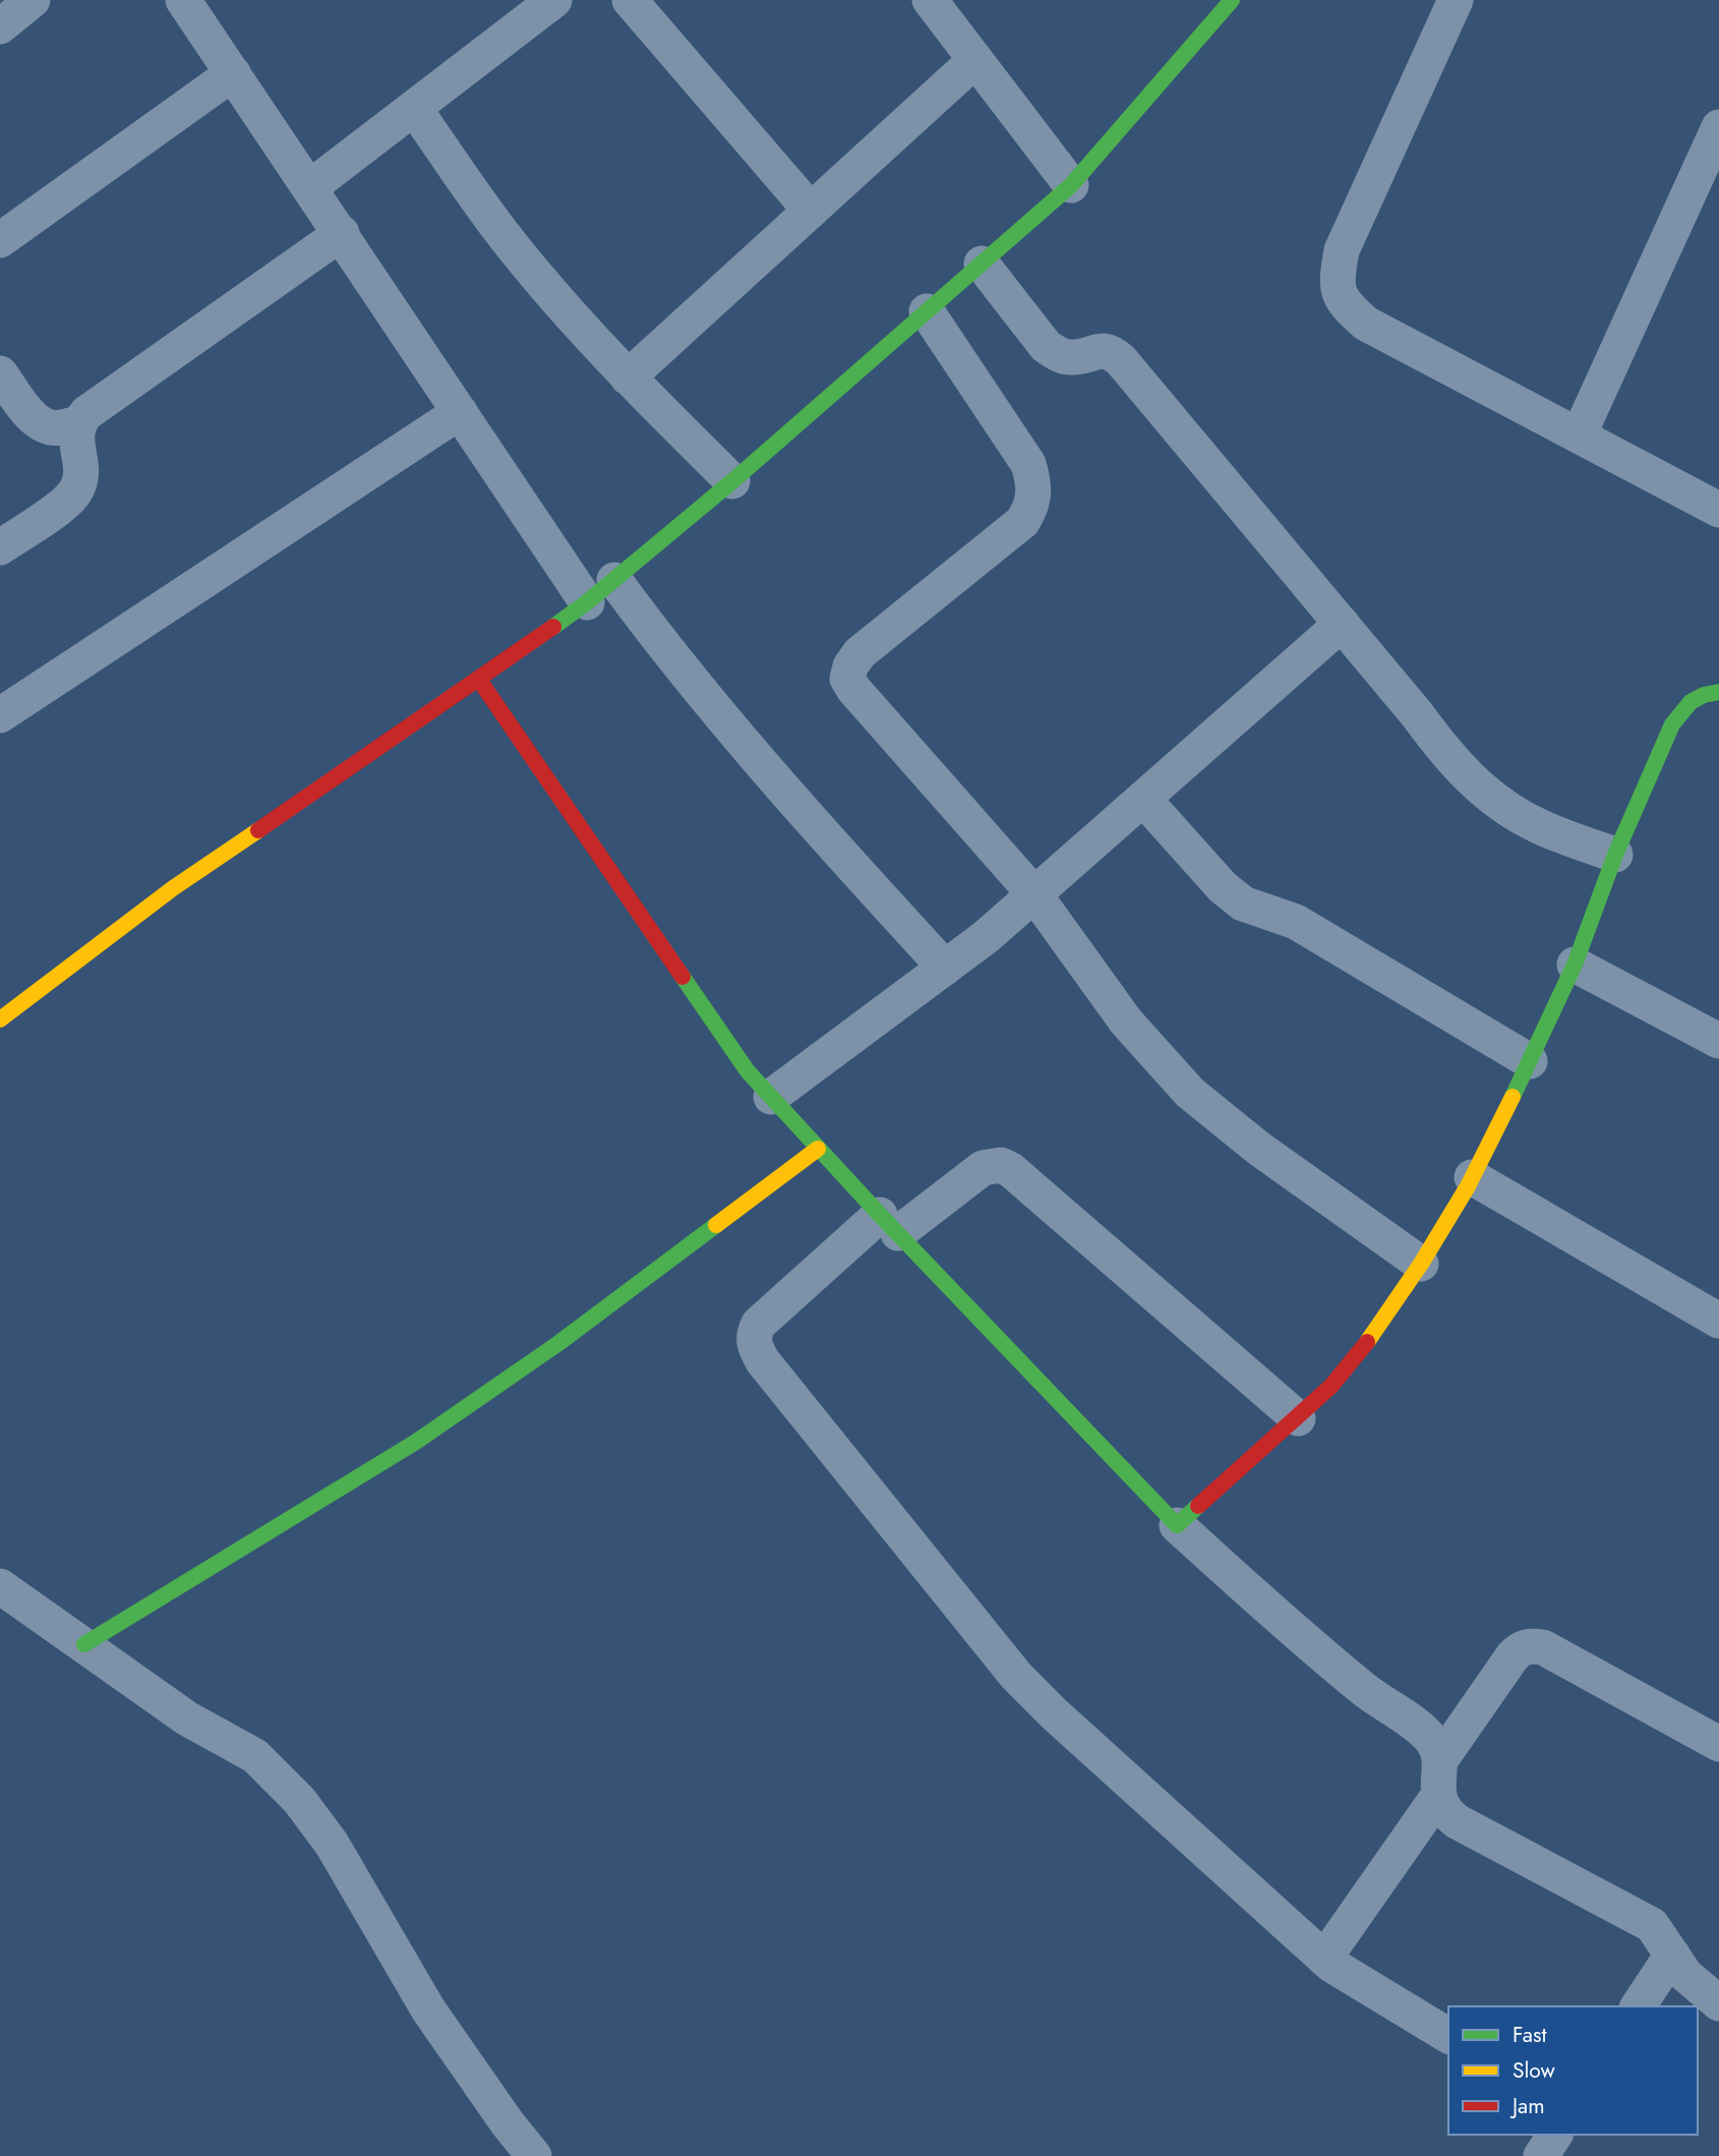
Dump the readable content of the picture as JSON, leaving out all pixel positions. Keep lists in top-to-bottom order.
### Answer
{
  "legend": ["Fast", "Slow", "Jam"]
}
